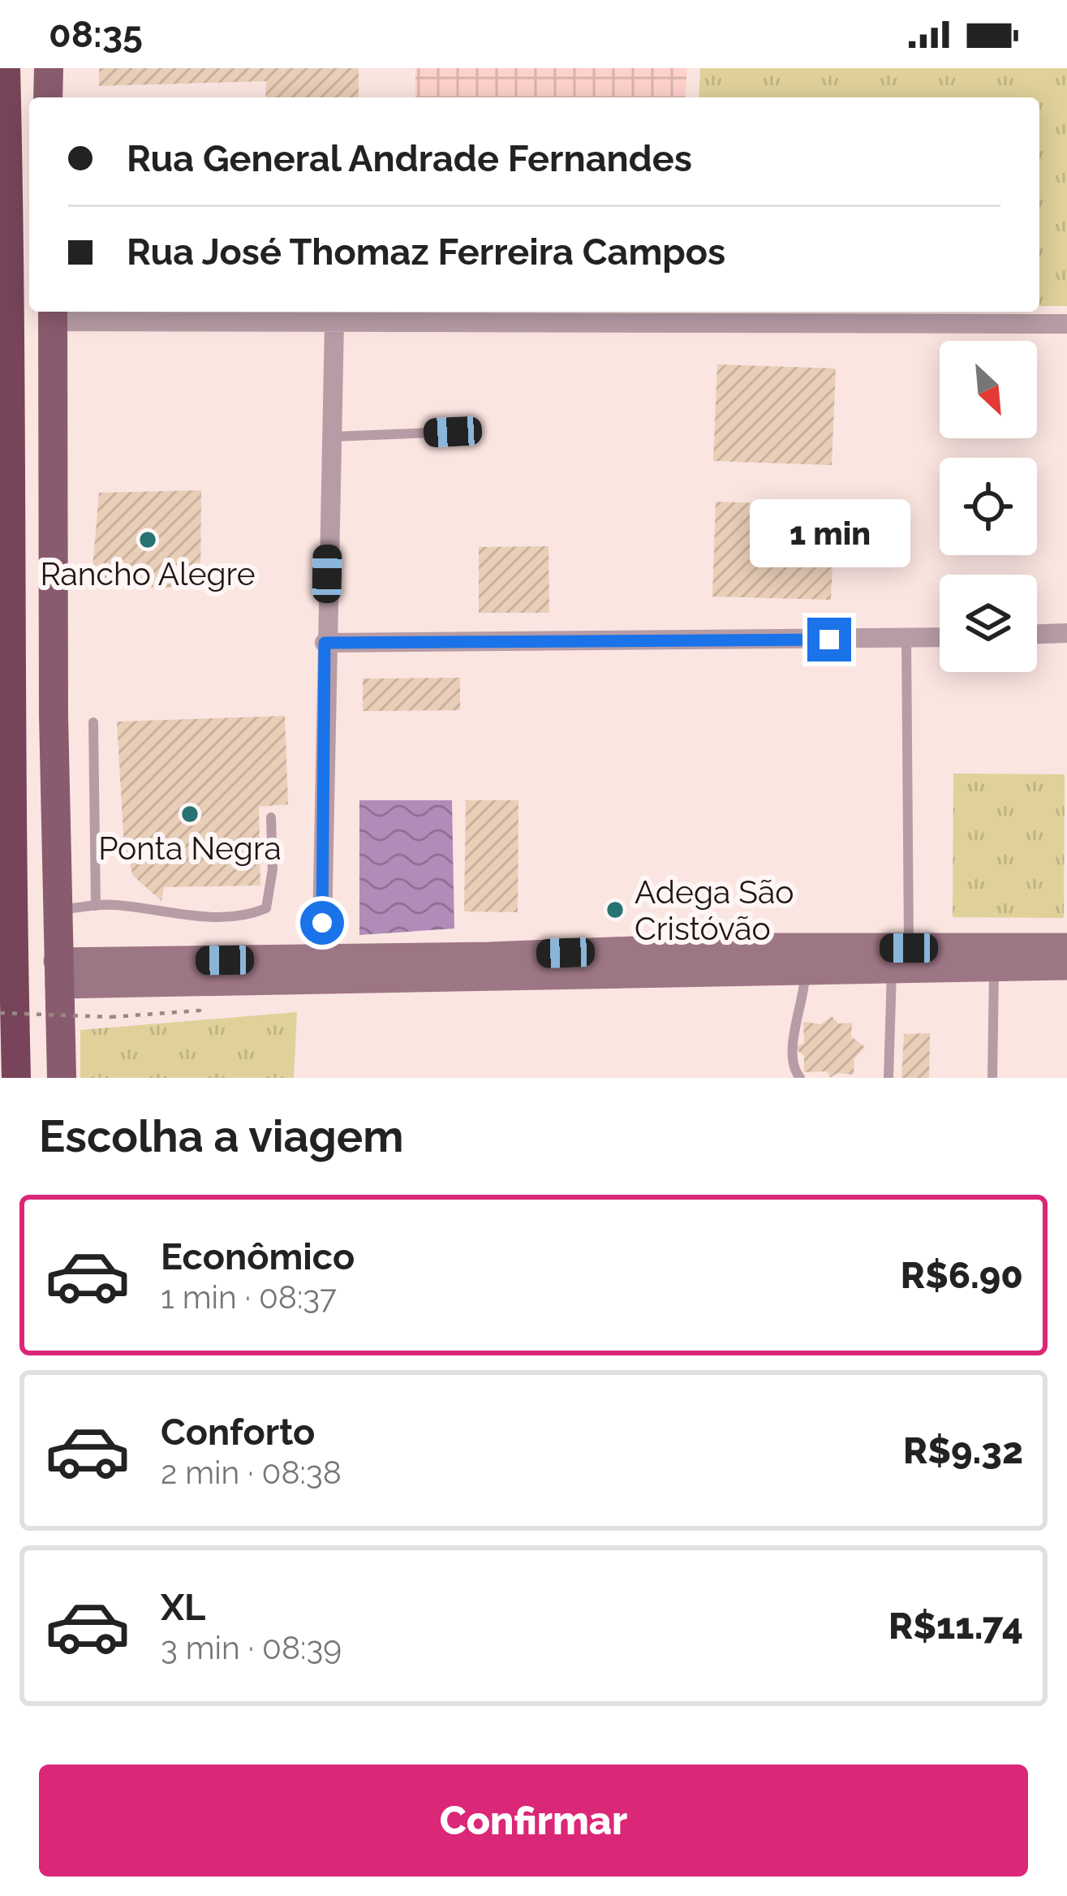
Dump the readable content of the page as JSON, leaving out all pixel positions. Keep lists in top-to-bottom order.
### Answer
{
  "places": ["Rancho Alegre", "Ponta Negra", "Adega São Cristóvão"],
  "north": "bottom right",
  "page": {
    "status": "08:35",
    "banner": ["Rua General Andrade Fernandes", "Rua José Thomaz Ferreira Campos"],
    "bubble": "1 min",
    "heading": "Escolha a viagem",
    "list": [
      {
        "name": "Econômico",
        "note": "1 min · 08:37",
        "value": "R$6.90"
      },
      {
        "name": "Conforto",
        "note": "2 min · 08:38",
        "value": "R$9.32"
      },
      {
        "name": "XL",
        "note": "3 min · 08:39",
        "value": "R$11.74"
      }
    ],
    "buttons": "Confirmar"
  }
}
